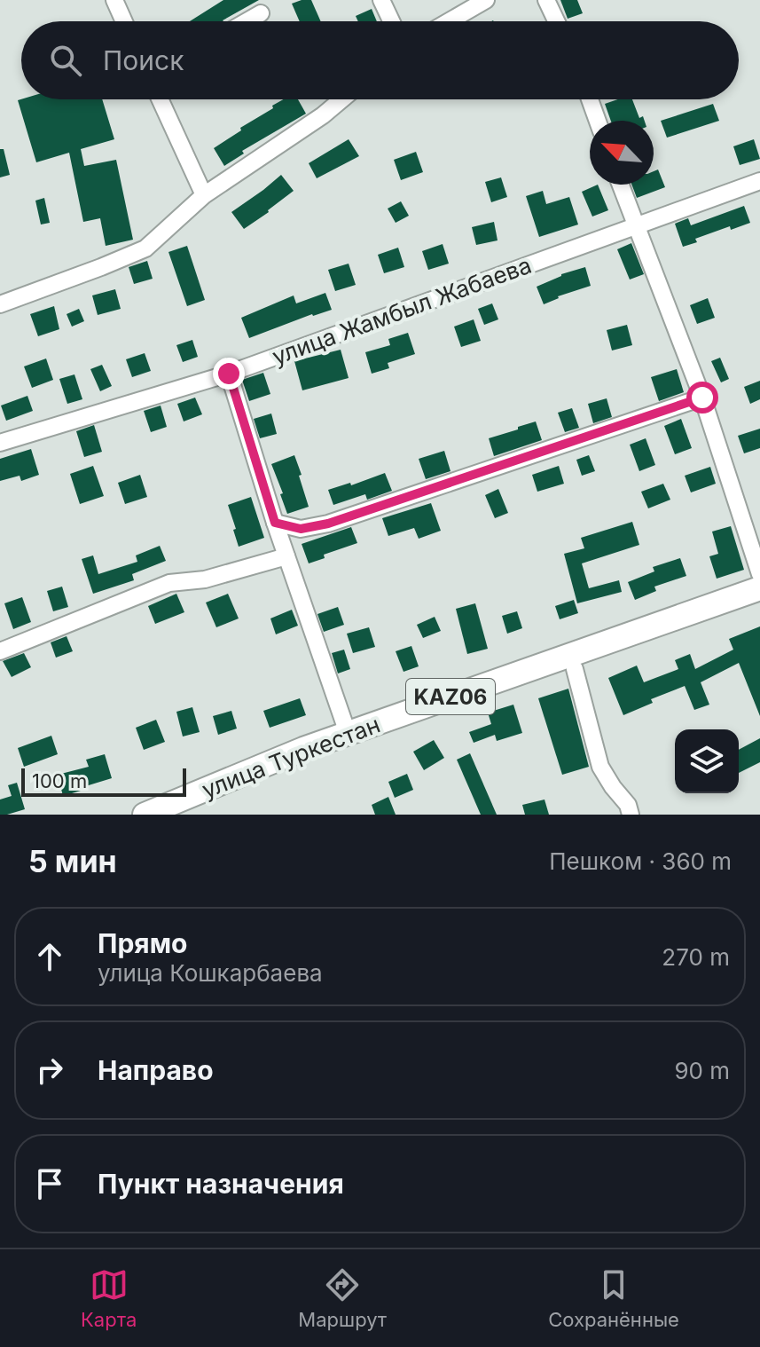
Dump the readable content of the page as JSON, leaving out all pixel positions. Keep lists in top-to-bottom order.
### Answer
{
  "streets": {
    "highway": ["KАZ06", "улица Туркестан"],
    "street": ["улица Жамбыл Жабаева"]
  },
  "scale_bar": "100 m",
  "north": "top left",
  "page": {
    "search": "Поиск",
    "scale": "100 m",
    "heading": ["5 мин", "Пешком · 360 m"],
    "list": [
      ["Прямо", "улица Кошкарбаева", "270 m"],
      ["Направо", "90 m"],
      "Пункт назначения"
    ],
    "nav": ["Карта", "Маршрут", "Сохранённые"]
  }
}
